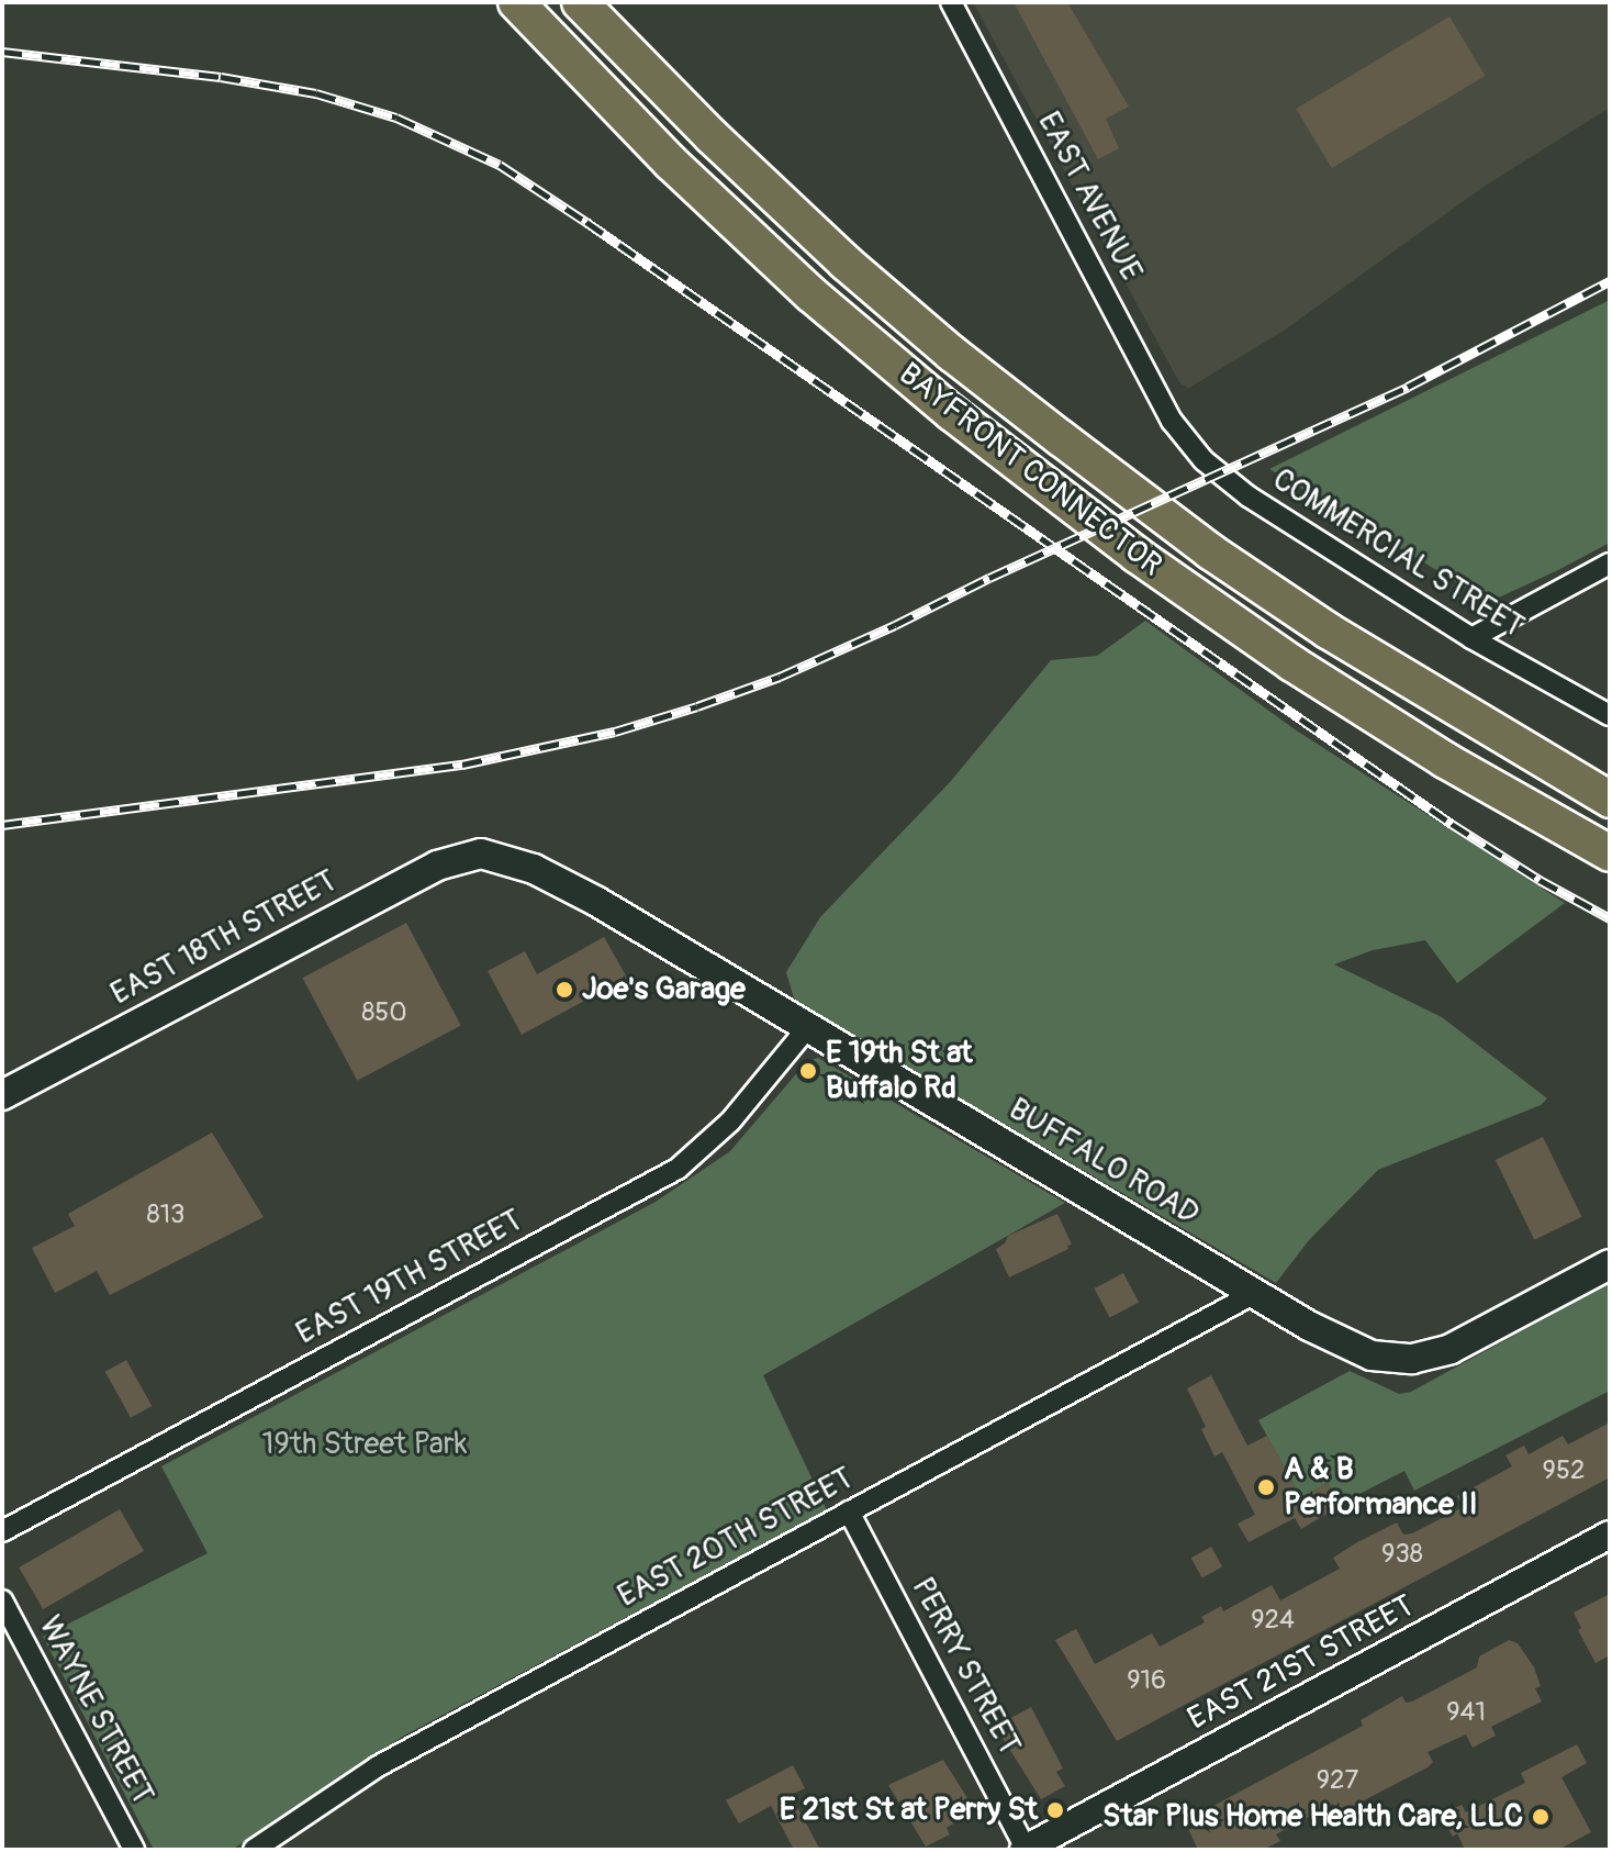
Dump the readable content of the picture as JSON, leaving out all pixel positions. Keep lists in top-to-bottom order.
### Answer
{
  "streets": {
    "highway": ["BAYFRONT CONNECTOR"],
    "main road": ["EAST 18TH STREET", "BUFFALO ROAD"],
    "street": [
      "EAST AVENUE",
      "COMMERCIAL STREET",
      "EAST 19TH STREET",
      "EAST 20TH STREET",
      "EAST 21ST STREET",
      "PERRY STREET",
      "WAYNE STREET"
    ]
  },
  "crossings": [
    ["EAST AVENUE", "COMMERCIAL STREET"],
    ["EAST 18TH STREET", "BUFFALO ROAD"],
    ["BUFFALO ROAD", "EAST 19TH STREET"],
    ["BUFFALO ROAD", "EAST 20TH STREET"],
    ["EAST 20TH STREET", "PERRY STREET"],
    ["EAST 21ST STREET", "PERRY STREET"]
  ],
  "parks": ["19th Street Park"],
  "places": [
    "Joe's Garage",
    "E 19th St at Buffalo Rd",
    "A & B Performance II",
    "E 21st St at Perry St",
    "Star Plus Home Health Care, LLC"
  ],
  "house_numbers": [
    "850",
    "813",
    "952",
    "938",
    "924",
    "916",
    "941",
    "927"
  ]
}
